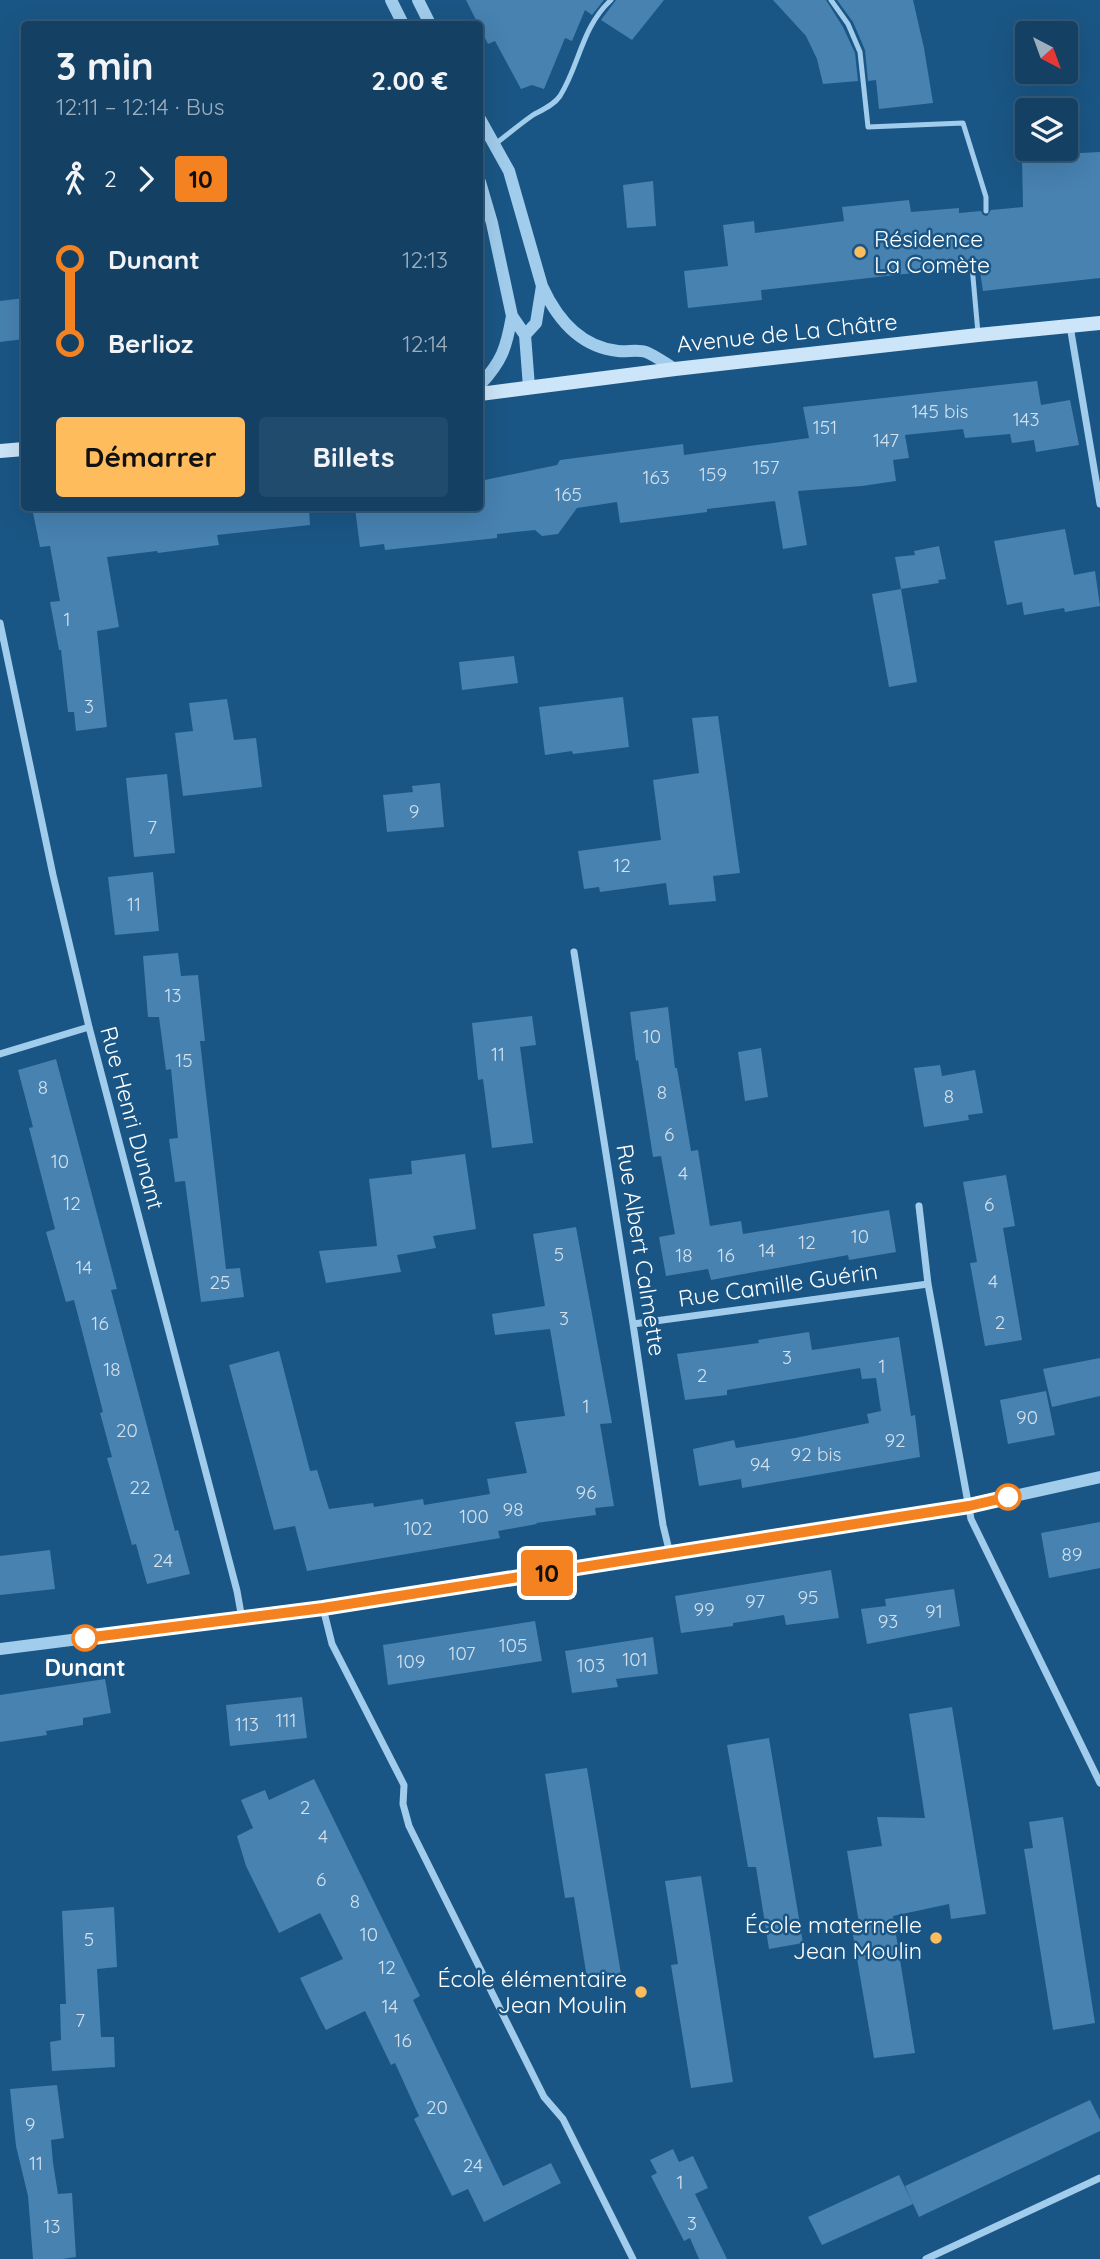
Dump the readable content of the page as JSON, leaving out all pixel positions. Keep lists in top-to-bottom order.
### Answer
{
  "streets": {
    "main road": ["Avenue de La Châtre"],
    "street": ["Rue Henri Dunant", "Rue Albert Calmette", "Rue Camille Guérin"]
  },
  "crossings": [
    ["Rue Albert Calmette", "Rue Camille Guérin"]
  ],
  "places": [
    "Résidence La Comète",
    "Dunant",
    "École maternelle Jean Moulin",
    "École élémentaire Jean Moulin"
  ],
  "lines": ["bus line 10"],
  "house_numbers": [
    "145 bis",
    "143",
    "151",
    "147",
    "157",
    "159",
    "163",
    "165",
    "1",
    "3",
    "9",
    "7",
    "12",
    "11",
    "13",
    "10",
    "11",
    "15",
    "8",
    "8",
    "8",
    "6",
    "10",
    "4",
    "12",
    "6",
    "10",
    "12",
    "14",
    "5",
    "18",
    "16",
    "14",
    "4",
    "25",
    "3",
    "2",
    "16",
    "3",
    "1",
    "18",
    "2",
    "1",
    "90",
    "20",
    "92",
    "92 bis",
    "94",
    "22",
    "96",
    "98",
    "100",
    "102",
    "89",
    "24",
    "95",
    "97",
    "99",
    "91",
    "93",
    "105",
    "107",
    "101",
    "109",
    "103",
    "111",
    "113",
    "2",
    "4",
    "6",
    "8",
    "10",
    "5",
    "12",
    "14",
    "7",
    "16",
    "20",
    "9",
    "11",
    "24",
    "1",
    "3",
    "13"
  ],
  "north": "bottom right",
  "page": {
    "on_map": "10",
    "heading": ["3 min", "12:11 – 12:14 · Bus", "2.00 €"],
    "legs": ["2", "10"],
    "list": [
      {
        "name": "Dunant",
        "value": "12:13"
      },
      {
        "name": "Berlioz",
        "value": "12:14"
      }
    ],
    "buttons": ["Démarrer", "Billets"]
  }
}
